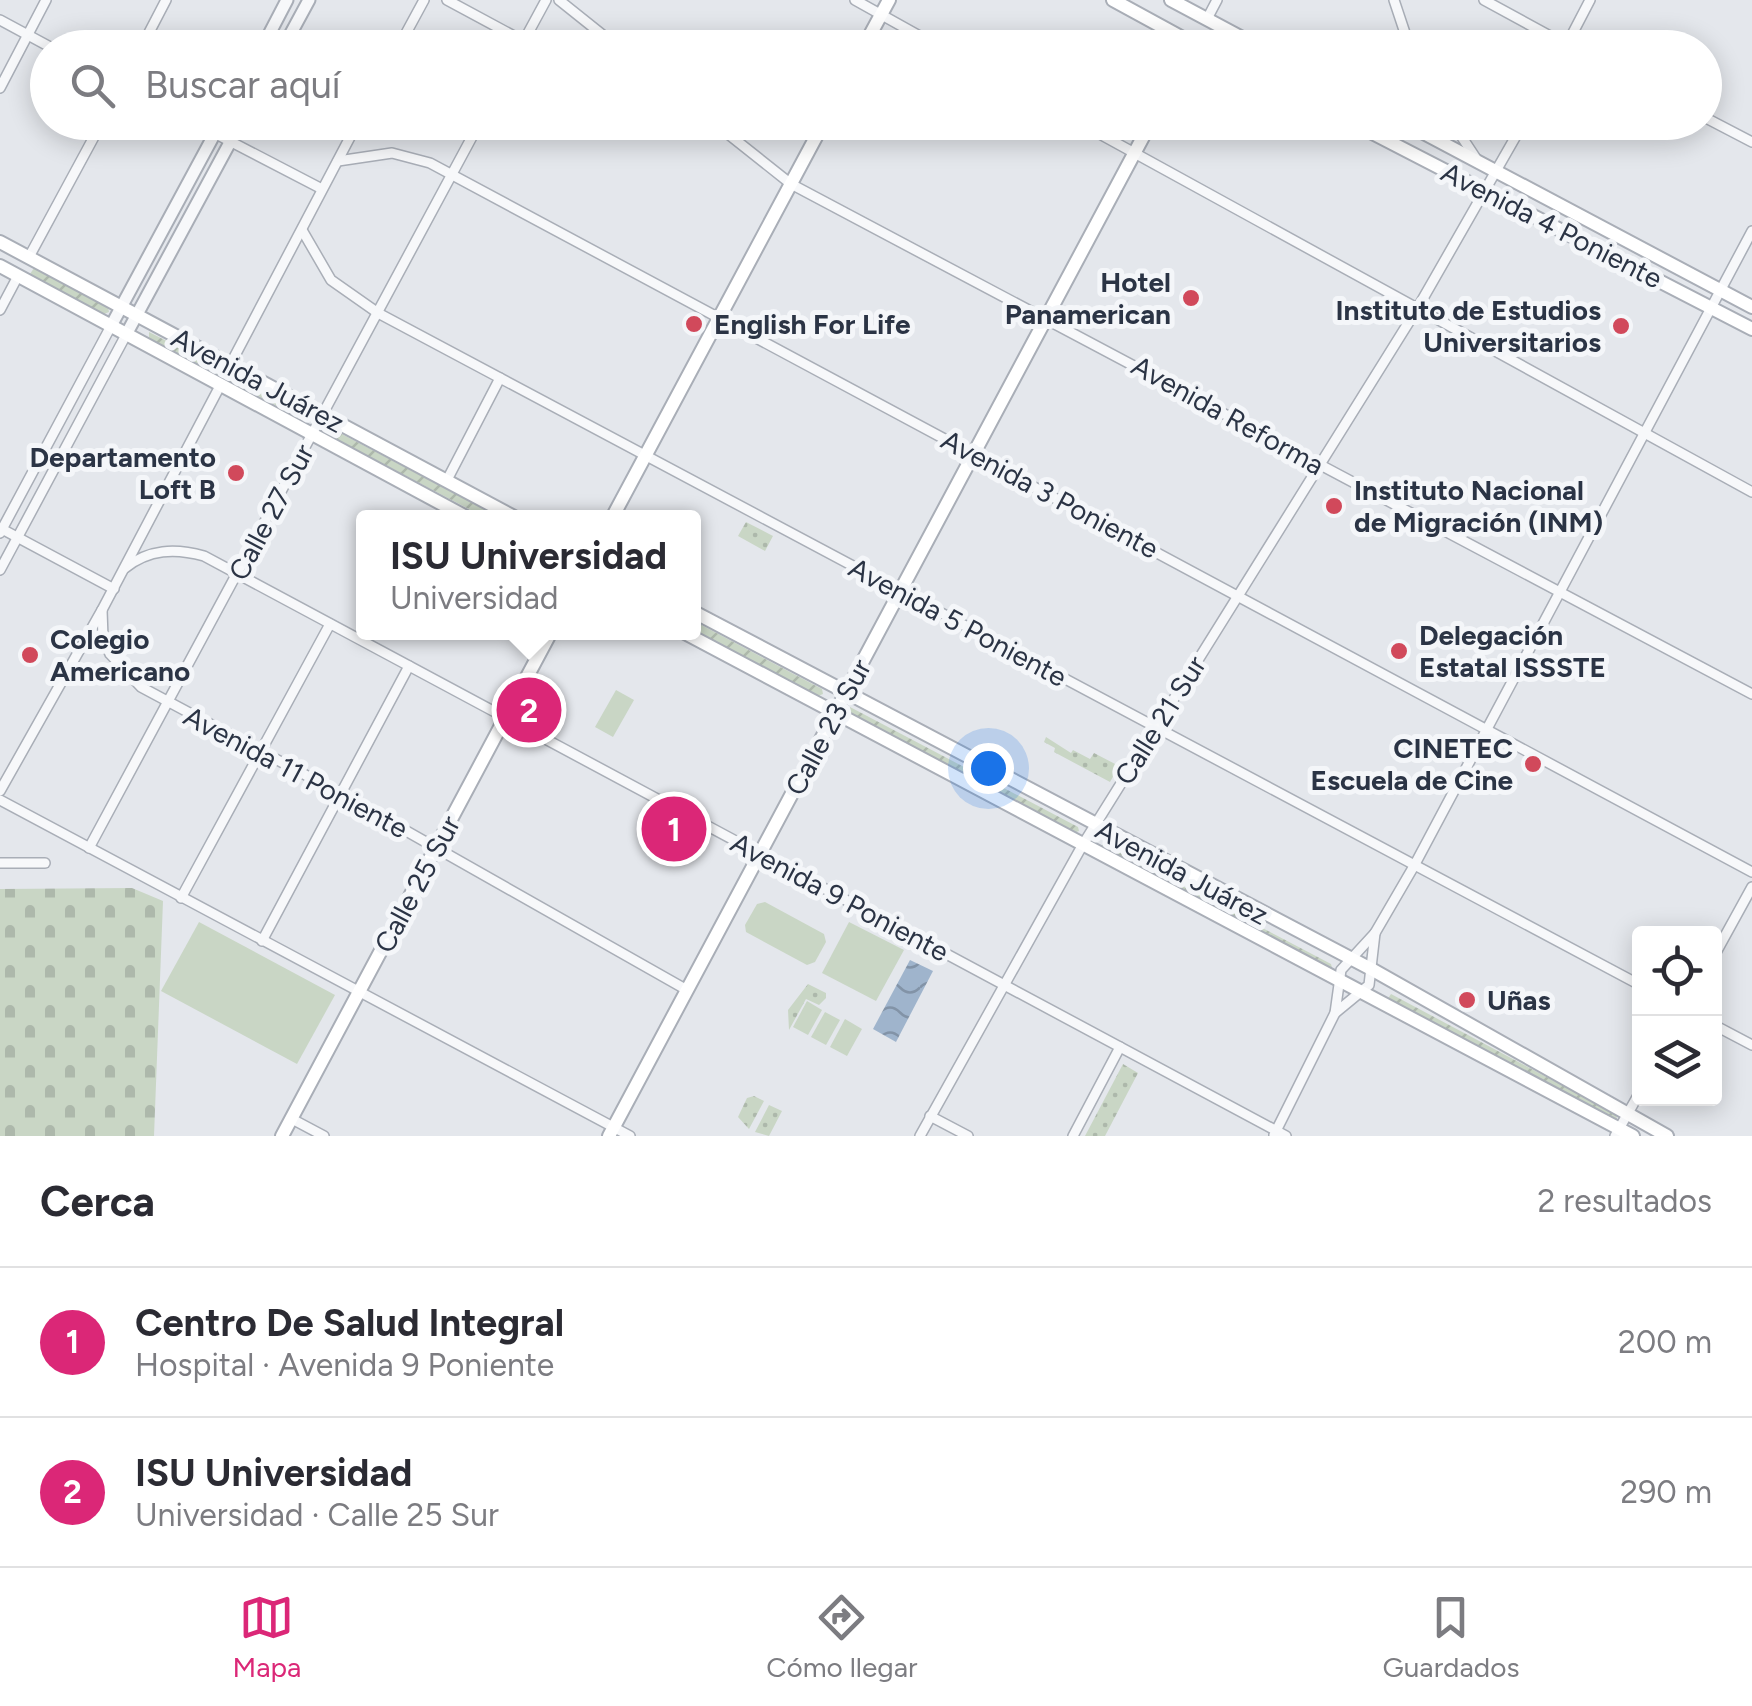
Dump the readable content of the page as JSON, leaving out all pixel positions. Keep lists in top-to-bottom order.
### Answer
{
  "streets": {
    "main road": [
      "Avenida 4 Poniente",
      "Avenida Juárez",
      "Calle 23 Sur",
      "Calle 25 Sur"
    ],
    "street": [
      "Avenida Reforma",
      "Avenida 3 Poniente",
      "Calle 27 Sur",
      "Avenida 5 Poniente",
      "Calle 21 Sur",
      "Avenida 11 Poniente",
      "Avenida 9 Poniente"
    ]
  },
  "crossings": [
    ["Avenida 4 Poniente", "Calle 21 Sur"],
    ["Avenida Juárez", "Calle 27 Sur"],
    ["Avenida Juárez", "Calle 21 Sur"],
    ["Avenida Juárez", "Calle 23 Sur"],
    ["Avenida Reforma", "Calle 21 Sur"],
    ["Avenida Reforma", "Calle 23 Sur"],
    ["Avenida 3 Poniente", "Calle 27 Sur"],
    ["Avenida 3 Poniente", "Calle 21 Sur"],
    ["Avenida 3 Poniente", "Calle 23 Sur"],
    ["Calle 27 Sur", "Avenida 5 Poniente"],
    ["Calle 27 Sur", "Avenida 11 Poniente"],
    ["Calle 27 Sur", "Avenida 9 Poniente"],
    ["Avenida 5 Poniente", "Calle 21 Sur"],
    ["Avenida 5 Poniente", "Calle 23 Sur"],
    ["Calle 21 Sur", "Avenida 9 Poniente"],
    ["Calle 23 Sur", "Avenida 11 Poniente"],
    ["Calle 23 Sur", "Avenida 9 Poniente"],
    ["Avenida 11 Poniente", "Calle 25 Sur"],
    ["Calle 25 Sur", "Avenida 9 Poniente"]
  ],
  "places": [
    "Hotel Panamerican",
    "English For Life",
    "Instituto de Estudios Universitarios",
    "Departamento Loft B",
    "Instituto Nacional de Migración (INM)",
    "Delegación Estatal ISSSTE",
    "Colegio Americano",
    "CINETEC Escuela de Cine",
    "Uñas"
  ],
  "page": {
    "search": "Buscar aquí",
    "popup": ["ISU Universidad", "Universidad"],
    "pins": ["2", "1"],
    "heading": ["Cerca", "2 resultados"],
    "list": [
      {
        "mark": "1",
        "name": "Centro De Salud Integral",
        "note": "Hospital · Avenida 9 Poniente",
        "value": "200 m"
      },
      {
        "mark": "2",
        "name": "ISU Universidad",
        "note": "Universidad · Calle 25 Sur",
        "value": "290 m"
      }
    ],
    "nav": ["Mapa", "Cómo llegar", "Guardados"]
  }
}
